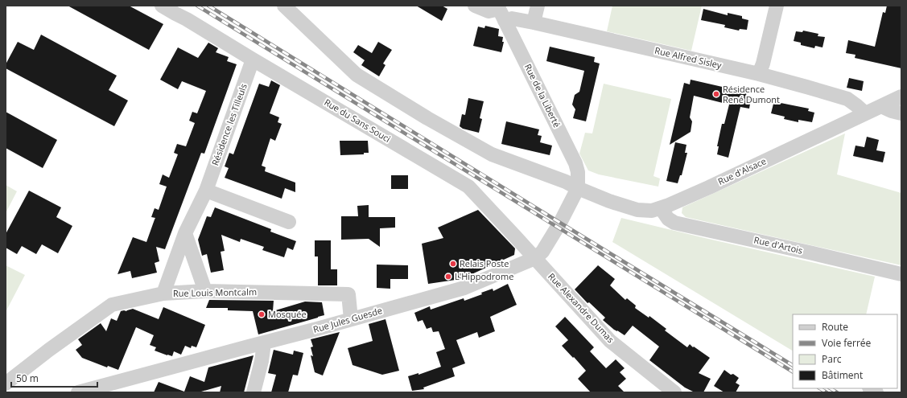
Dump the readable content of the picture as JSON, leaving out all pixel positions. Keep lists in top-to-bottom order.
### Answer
{
  "streets": {
    "street": [
      "Rue Alfred Sisley",
      "Rue de la Liberté",
      "Rue du Sans Souci",
      "Résidence les Tilleuls",
      "Rue d'Alsace",
      "Rue d'Artois",
      "Rue Louis Montcalm",
      "Rue Alexandre Dumas",
      "Rue Jules Guesde"
    ]
  },
  "crossings": [
    ["Rue Alfred Sisley", "Rue de la Liberté"],
    ["Rue Alfred Sisley", "Rue d'Alsace"],
    ["Rue de la Liberté", "Rue d'Alsace"],
    ["Rue de la Liberté", "Rue Jules Guesde"],
    ["Rue du Sans Souci", "Résidence les Tilleuls"],
    ["Rue du Sans Souci", "Rue Alexandre Dumas"],
    ["Rue du Sans Souci", "Rue Jules Guesde"],
    ["Résidence les Tilleuls", "Rue Louis Montcalm"],
    ["Rue d'Alsace", "Rue d'Artois"],
    ["Rue d'Alsace", "Rue Jules Guesde"],
    ["Rue Louis Montcalm", "Rue Jules Guesde"],
    ["Rue Alexandre Dumas", "Rue Jules Guesde"]
  ],
  "places": [
    "Résidence René Dumont",
    "Relais Poste",
    "L'Hippodrome",
    "Mosquée"
  ],
  "legend": [
    "Route",
    "Voie ferrée",
    "Parc",
    "Bâtiment"
  ],
  "scale_bar": "50 m"
}
